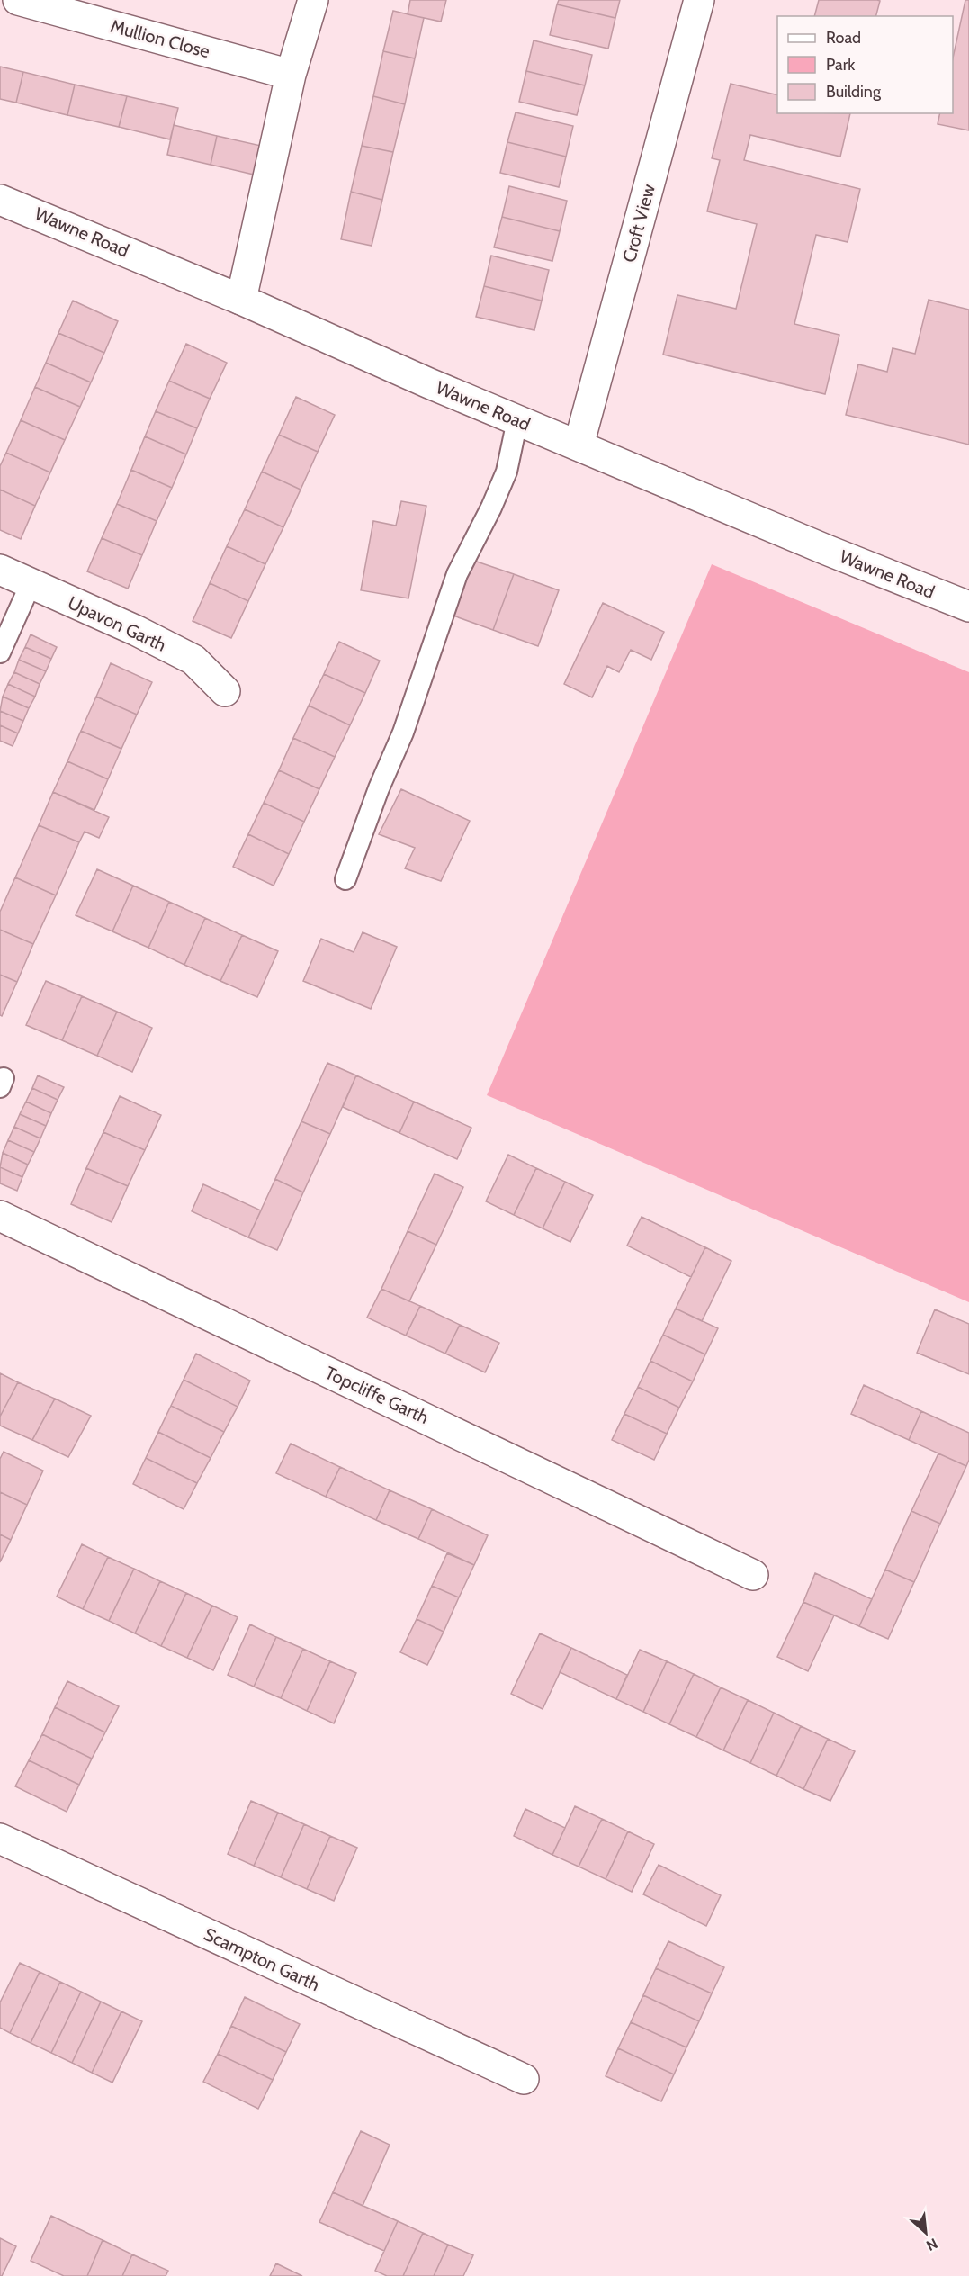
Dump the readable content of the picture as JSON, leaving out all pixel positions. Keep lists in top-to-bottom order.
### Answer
{
  "streets": {
    "street": [
      "Mullion Close",
      "Croft View",
      "Wawne Road",
      "Upavon Garth",
      "Topcliffe Garth",
      "Scampton Garth"
    ]
  },
  "crossings": [
    ["Croft View", "Wawne Road"]
  ],
  "legend": ["Road", "Park", "Building"],
  "north": "bottom right"
}
